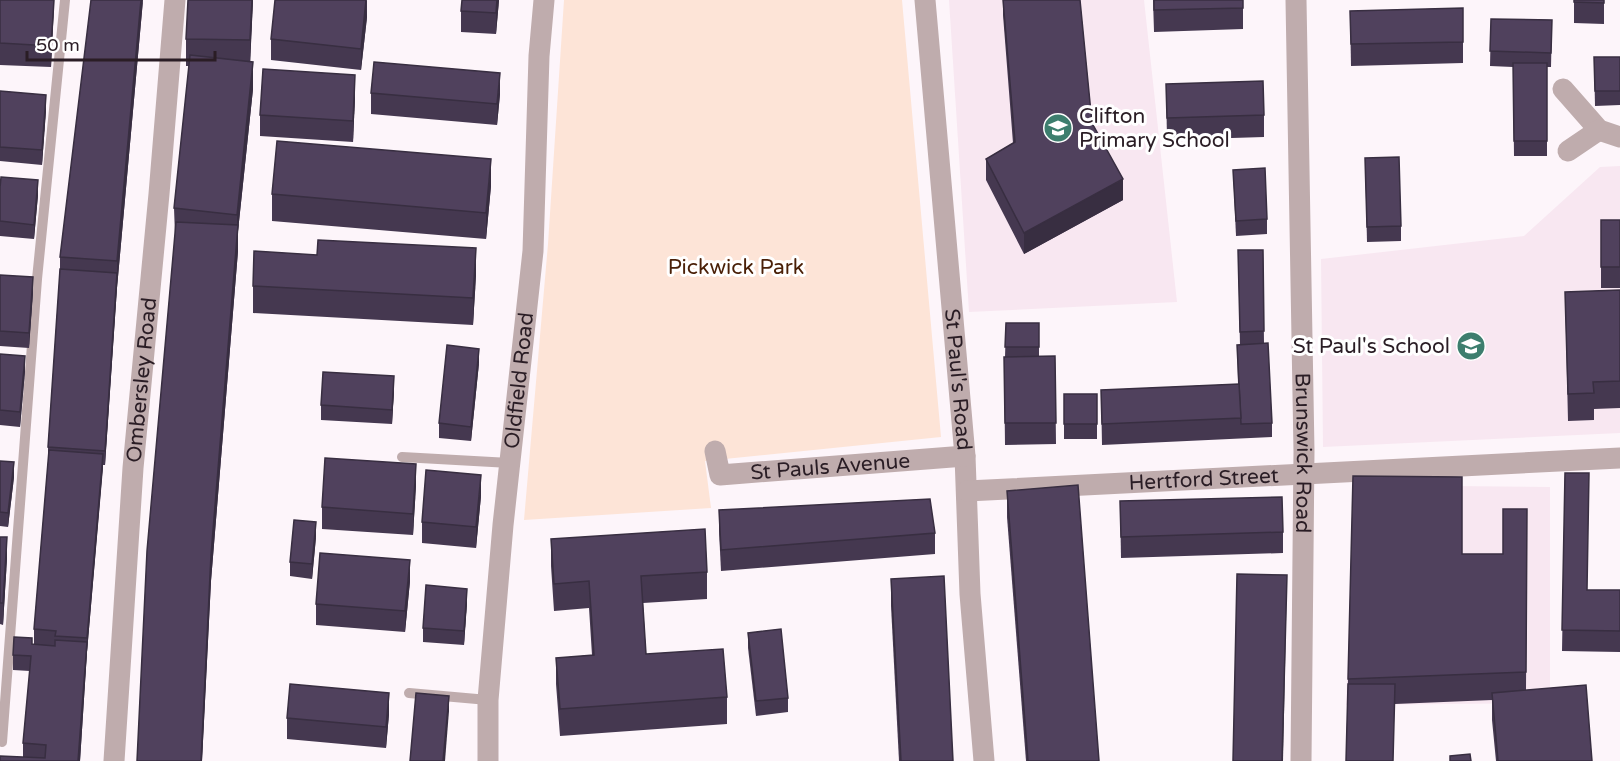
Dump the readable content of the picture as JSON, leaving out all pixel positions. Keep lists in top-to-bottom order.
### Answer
{
  "streets": {
    "street": [
      "Ombersley Road",
      "St Paul's Road",
      "Oldfield Road",
      "Brunswick Road",
      "St Pauls Avenue",
      "Hertford Street"
    ]
  },
  "crossings": [
    ["St Paul's Road", "St Pauls Avenue"],
    ["St Paul's Road", "Hertford Street"],
    ["Brunswick Road", "Hertford Street"]
  ],
  "parks": ["Pickwick Park"],
  "places": {
    "school or university": ["Clifton Primary School", "St Paul's School"]
  },
  "scale_bar": "50 m"
}
